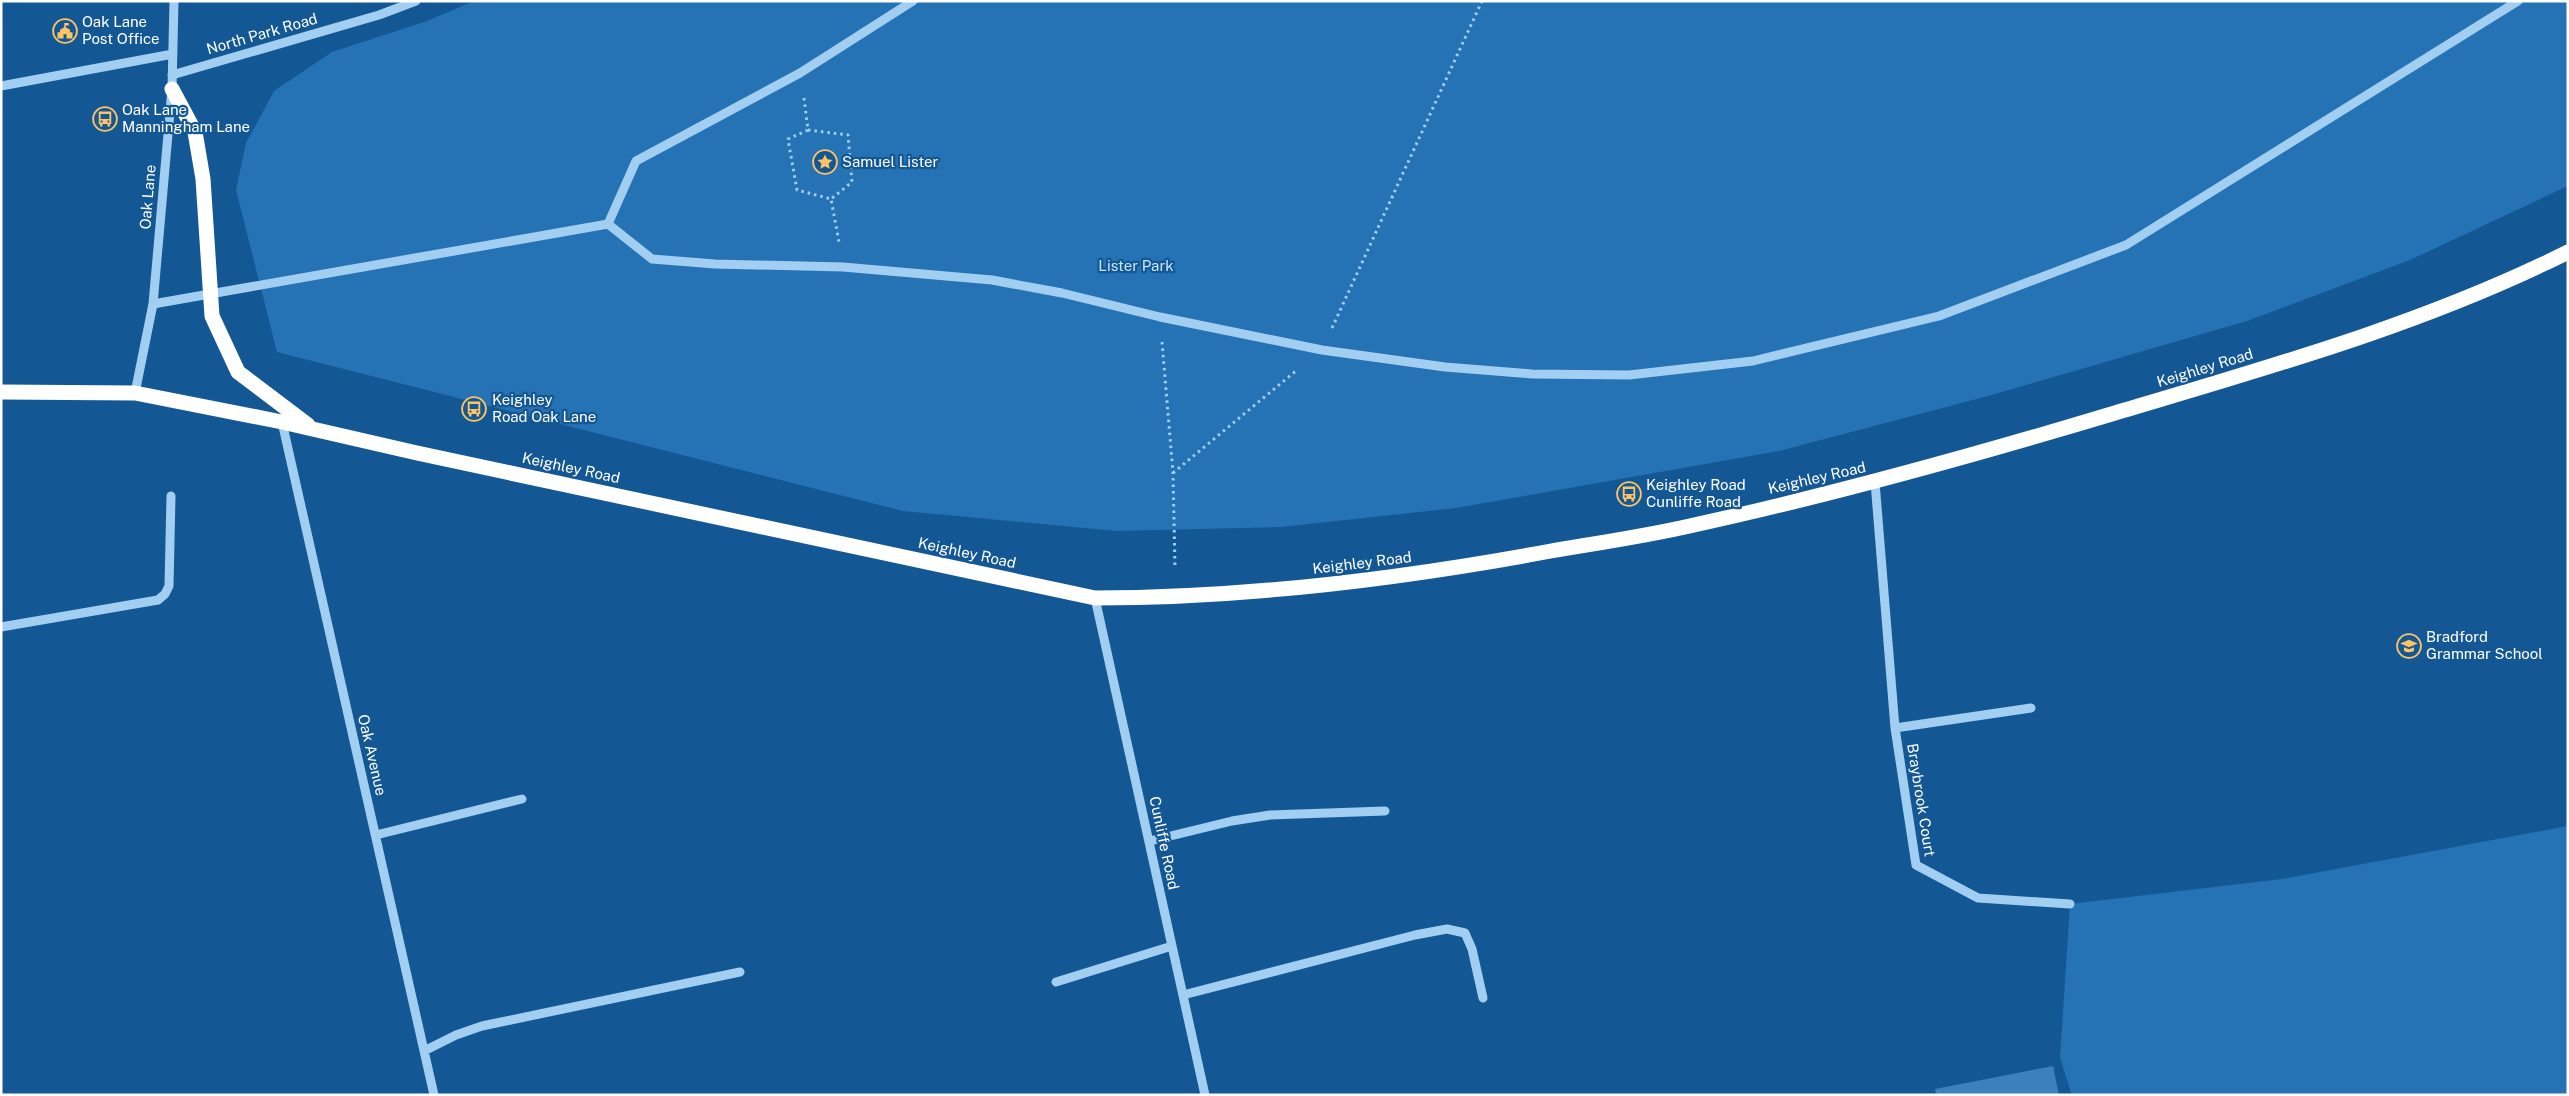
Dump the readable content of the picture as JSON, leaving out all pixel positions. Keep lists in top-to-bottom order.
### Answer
{
  "streets": {
    "highway": ["Keighley Road"],
    "street": [
      "North Park Road",
      "Oak Lane",
      "Oak Avenue",
      "Braybrook Court",
      "Cunliffe Road"
    ]
  },
  "crossings": [
    ["North Park Road", "Oak Lane"],
    ["Oak Lane", "Keighley Road"],
    ["Keighley Road", "Oak Avenue"],
    ["Keighley Road", "Braybrook Court"],
    ["Keighley Road", "Cunliffe Road"]
  ],
  "parks": ["Lister Park"],
  "places": {
    "public building": ["Oak Lane Post Office"],
    "bus stop": ["Oak Lane Manningham Lane", "Keighley Road Oak Lane", "Keighley Road Cunliffe Road"],
    "place": ["Samuel Lister"],
    "school or university": ["Bradford Grammar School"]
  }
}
